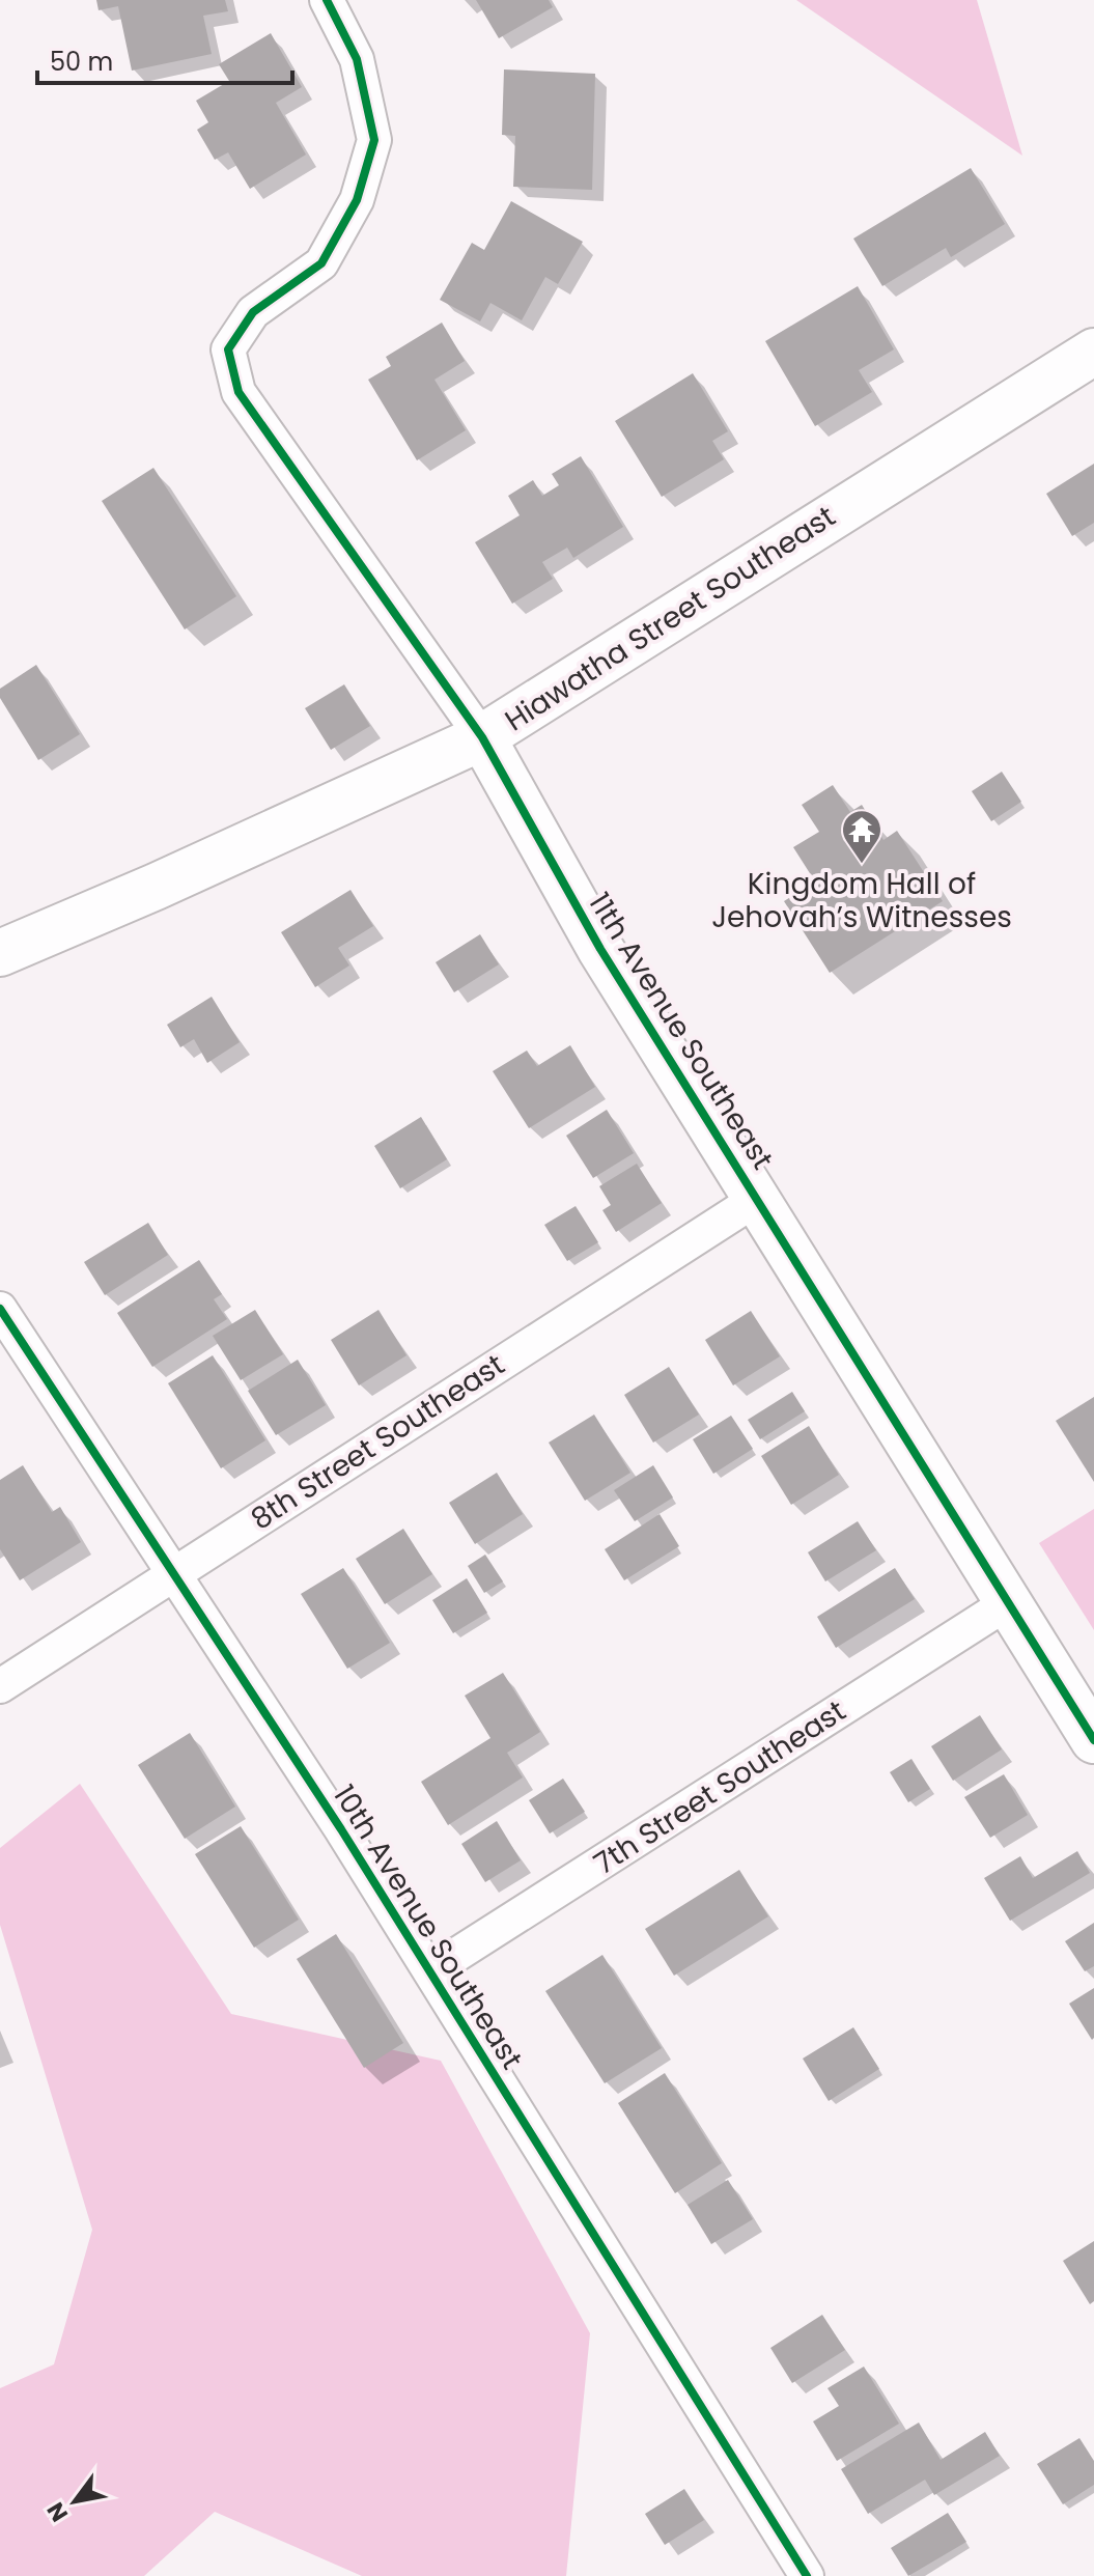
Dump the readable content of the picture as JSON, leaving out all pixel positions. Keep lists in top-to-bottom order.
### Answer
{
  "streets": {
    "street": [
      "Hiawatha Street Southeast",
      "11th Avenue Southeast",
      "8th Street Southeast",
      "7th Street Southeast",
      "10th Avenue Southeast"
    ]
  },
  "crossings": [
    ["Hiawatha Street Southeast", "11th Avenue Southeast"],
    ["11th Avenue Southeast", "8th Street Southeast"],
    ["11th Avenue Southeast", "7th Street Southeast"],
    ["8th Street Southeast", "10th Avenue Southeast"],
    ["7th Street Southeast", "10th Avenue Southeast"]
  ],
  "places": {
    "temple": ["Kingdom Hall of Jehovah’s Witnesses"]
  },
  "scale_bar": "50 m",
  "north": "bottom left"
}
